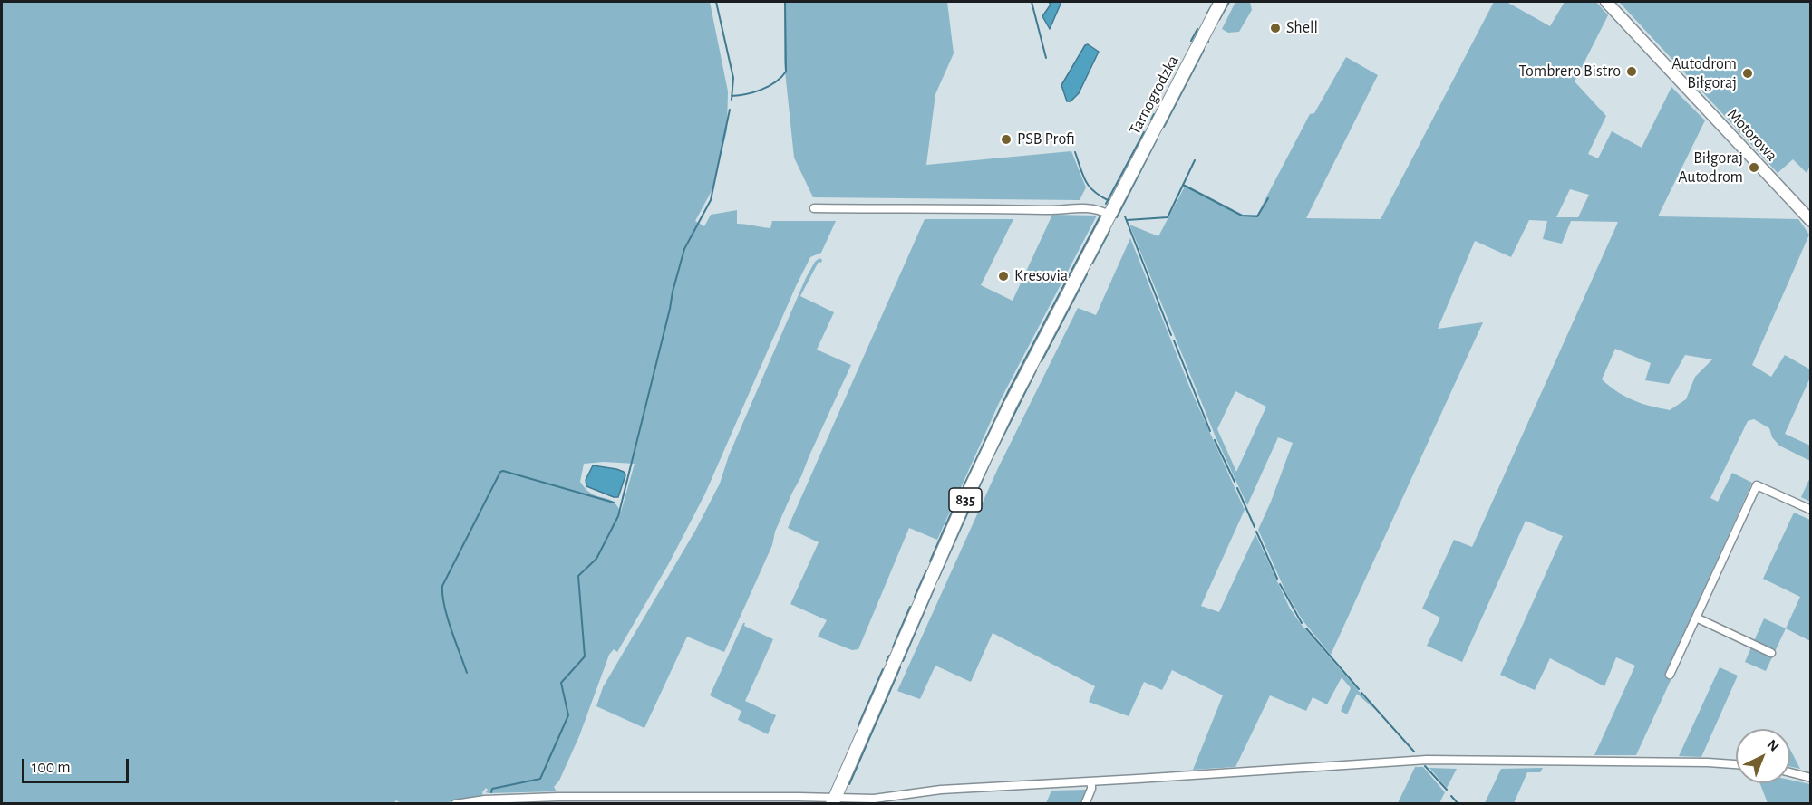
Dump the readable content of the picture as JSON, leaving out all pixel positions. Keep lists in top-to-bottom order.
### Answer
{
  "streets": {
    "main road": ["Tarnogrodzka", "835"],
    "street": ["Motorowa"]
  },
  "crossings": [
    ["Tarnogrodzka", "835"]
  ],
  "places": [
    "Shell",
    "Tombrero Bistro",
    "Autodrom Biłgoraj",
    "PSB Profi",
    "Biłgoraj Autodrom",
    "Kresovia"
  ],
  "scale_bar": "100 m",
  "north": "top right"
}
